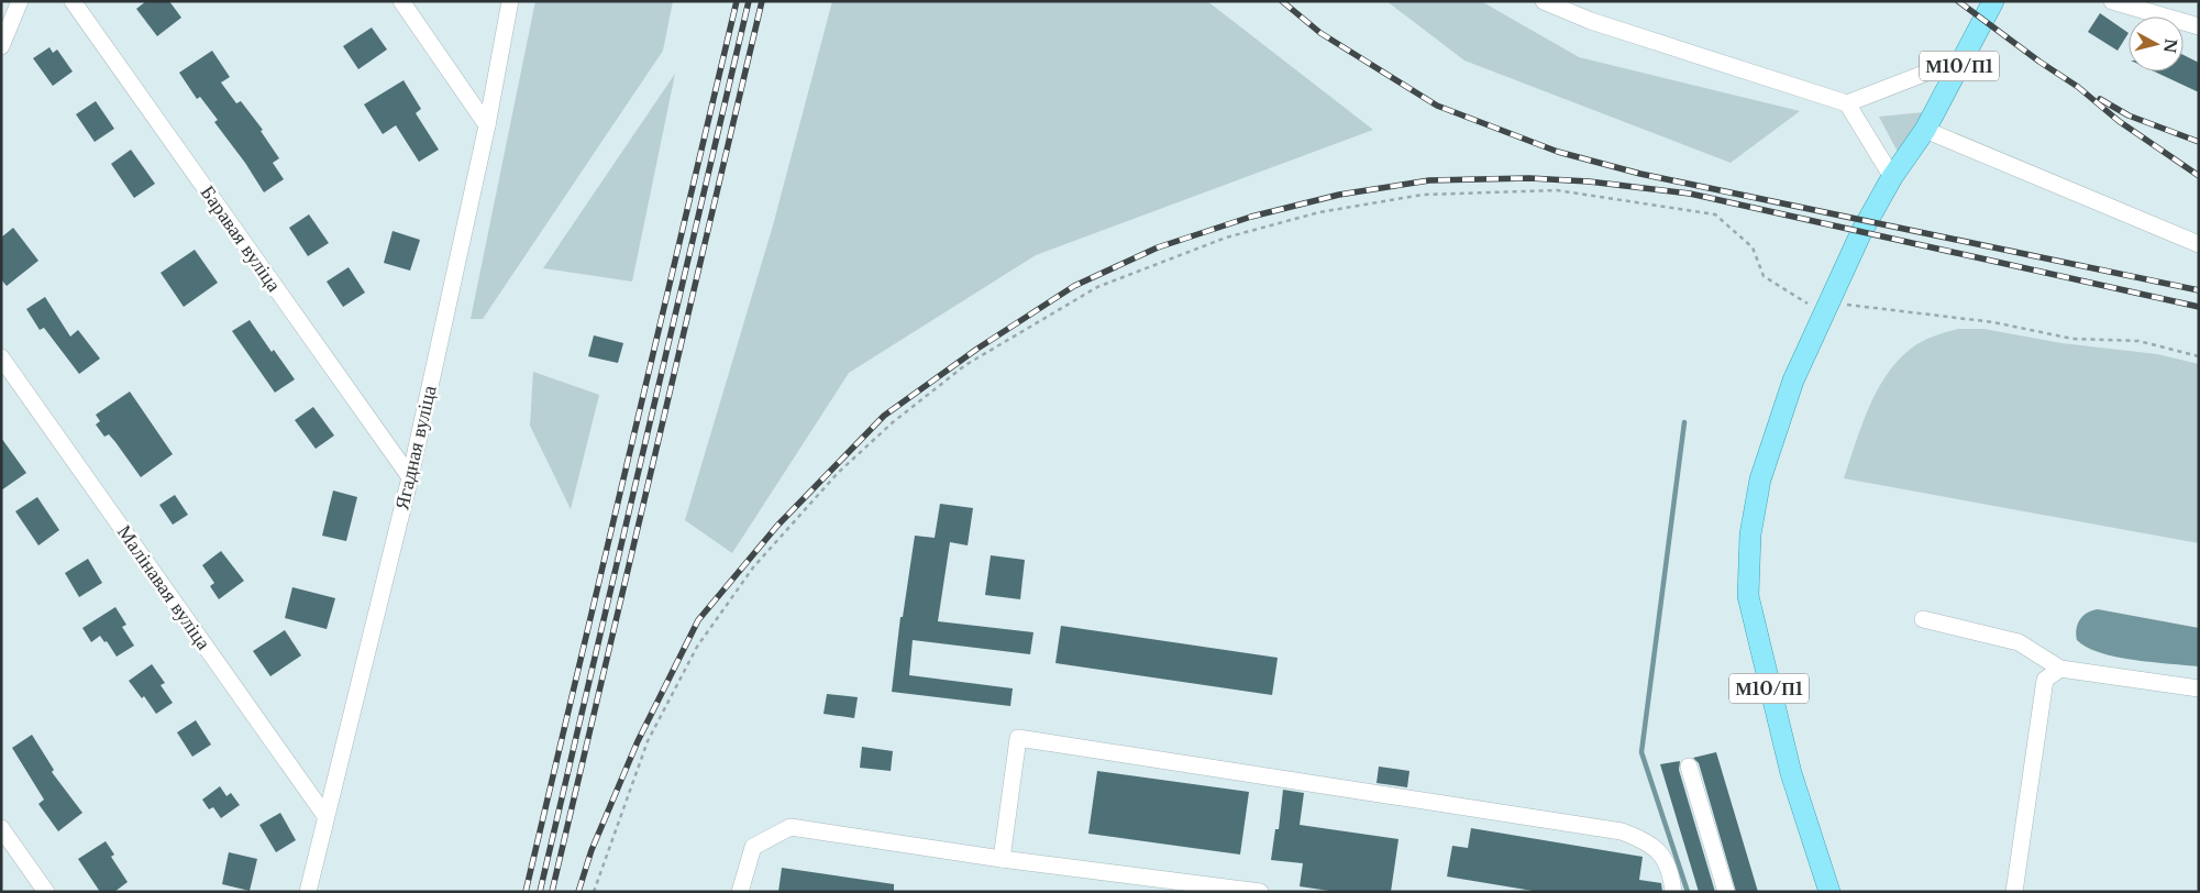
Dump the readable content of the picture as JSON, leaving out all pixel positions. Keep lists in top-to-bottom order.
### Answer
{
  "streets": {
    "main road": ["М10/П1"],
    "street": ["Баравая вуліца", "Ягадная вуліца", "Малінавая вуліца"]
  },
  "crossings": [
    ["Баравая вуліца", "Ягадная вуліца"],
    ["Ягадная вуліца", "Малінавая вуліца"]
  ],
  "north": "right"
}
